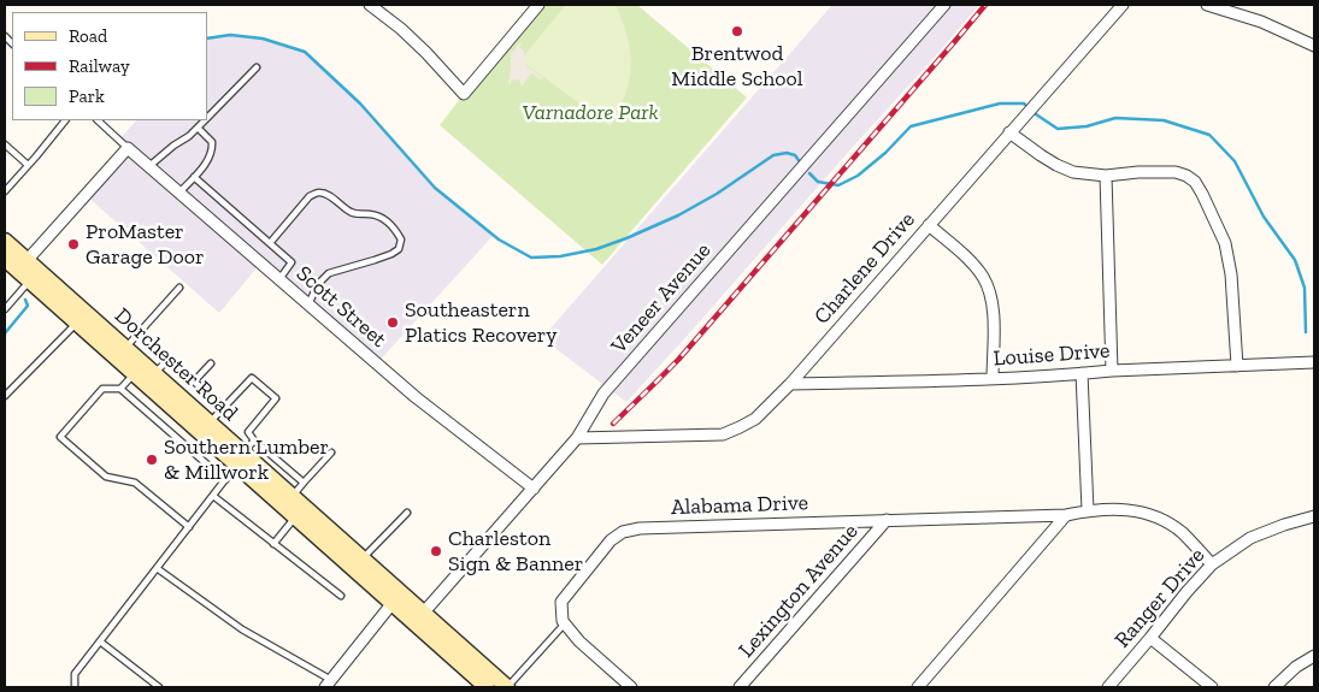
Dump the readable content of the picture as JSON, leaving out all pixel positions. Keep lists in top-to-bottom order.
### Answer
{
  "streets": {
    "main road": ["Dorchester Road"],
    "street": [
      "Charlene Drive",
      "Veneer Avenue",
      "Scott Street",
      "Louise Drive",
      "Alabama Drive",
      "Lexington Avenue",
      "Ranger Drive"
    ]
  },
  "crossings": [
    ["Charlene Drive", "Veneer Avenue"],
    ["Charlene Drive", "Louise Drive"],
    ["Veneer Avenue", "Scott Street"],
    ["Veneer Avenue", "Dorchester Road"],
    ["Alabama Drive", "Lexington Avenue"],
    ["Alabama Drive", "Ranger Drive"]
  ],
  "parks": ["Varnadore Park"],
  "places": [
    "Brentwod Middle School",
    "ProMaster Garage Door",
    "Southeastern Platics Recovery",
    "Southern Lumber & Millwork",
    "Charleston Sign & Banner"
  ],
  "legend": ["Road", "Railway", "Park"]
}
